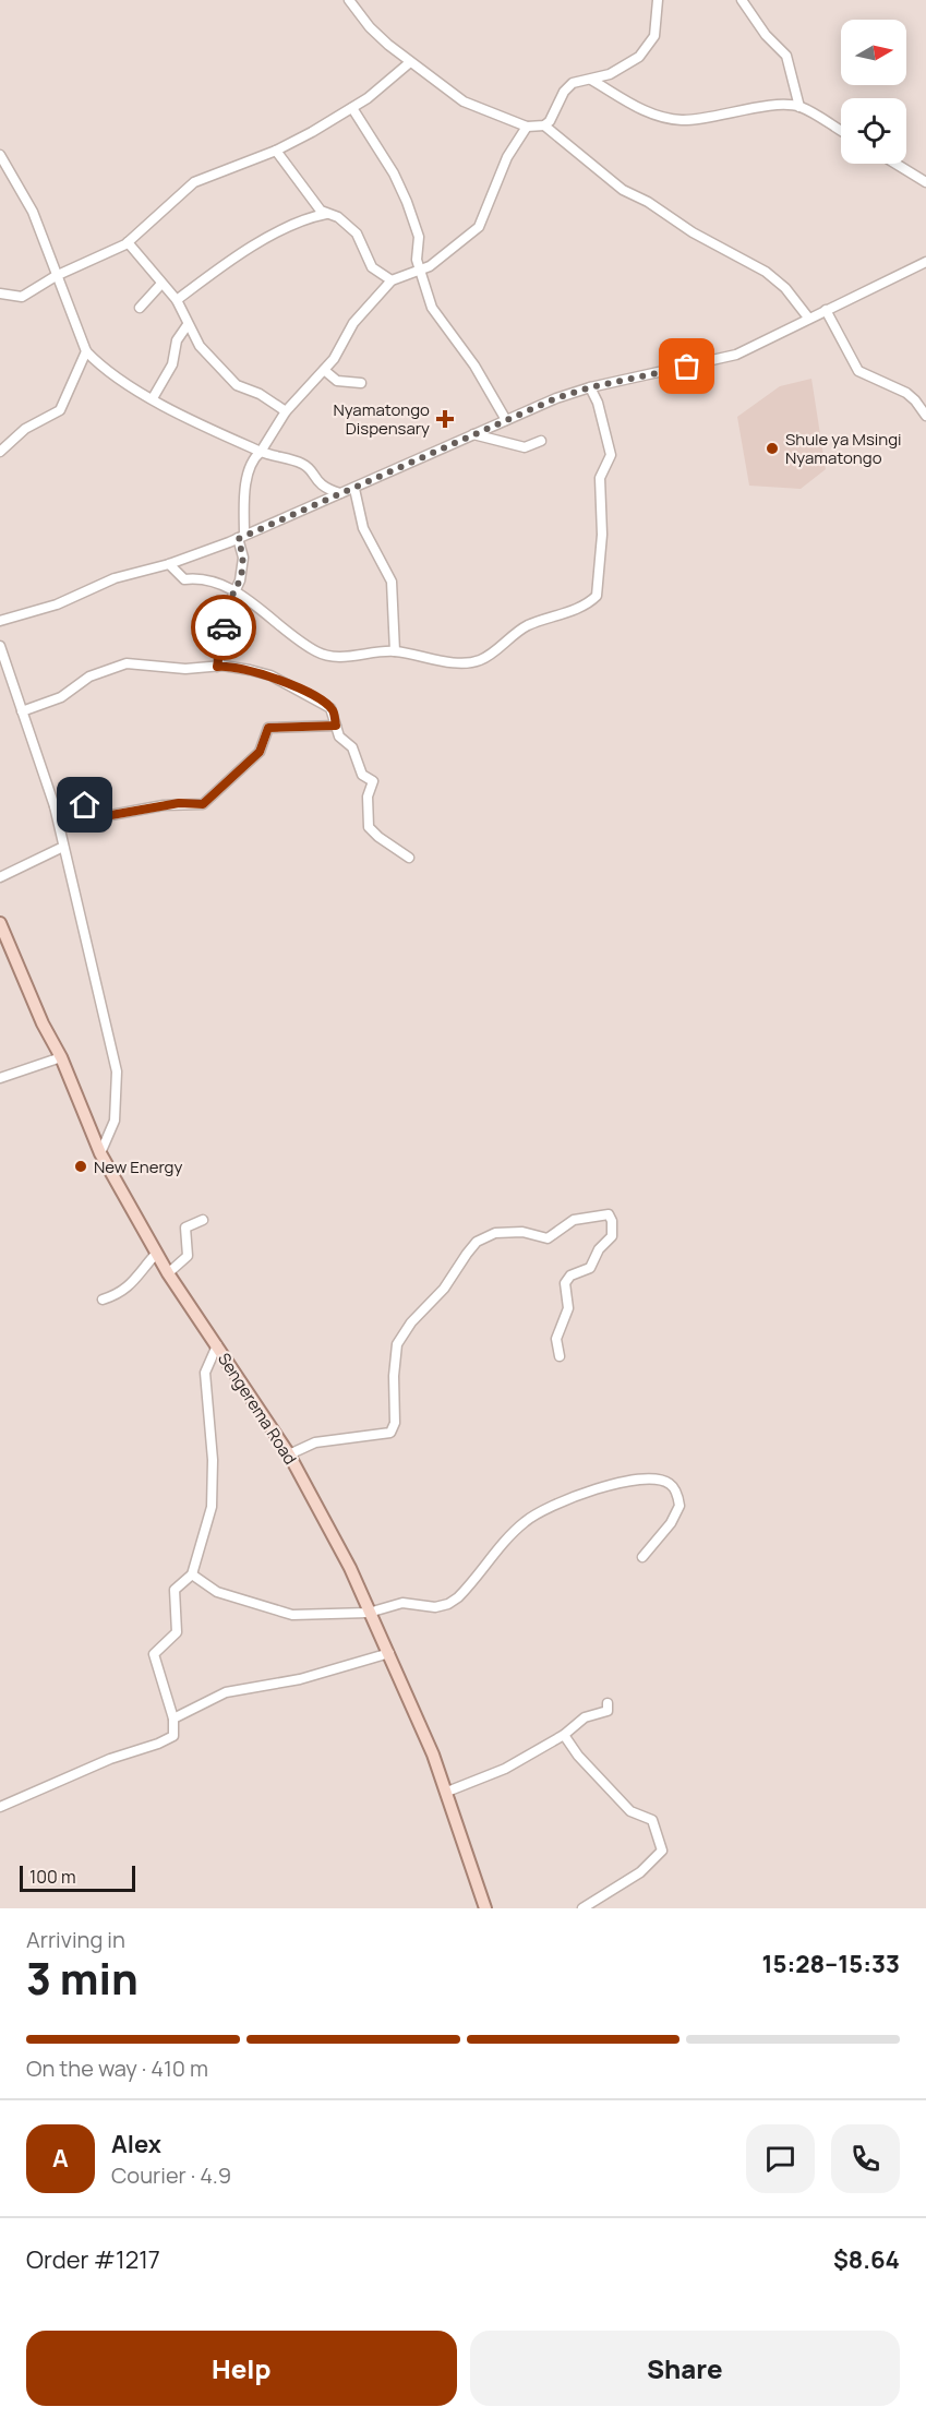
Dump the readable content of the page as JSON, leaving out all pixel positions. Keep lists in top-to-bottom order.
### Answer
{
  "streets": {
    "main road": ["Sengerema Road"]
  },
  "places": {
    "health": ["Nyamatongo Dispensary"],
    "other": ["Shule ya Msingi Nyamatongo", "New Energy"]
  },
  "scale_bar": "100 m",
  "north": "right",
  "page": {
    "scale": "100 m",
    "heading": ["3 min", "Arriving in", "15:28–15:33"],
    "panel": [
      "Alex",
      "Courier · 4.9",
      "Order #1217",
      "$8.64"
    ],
    "bar": "On the way · 410 m",
    "round": "A",
    "buttons": ["Help", "Share"]
  }
}
